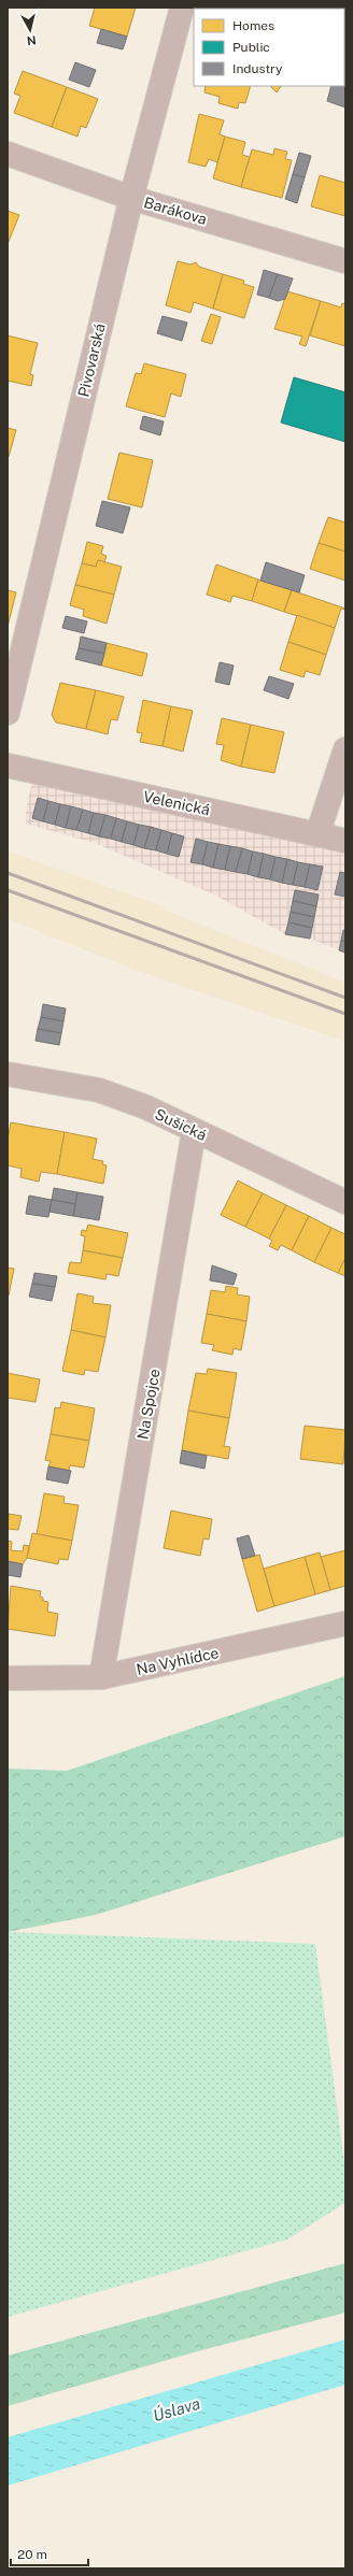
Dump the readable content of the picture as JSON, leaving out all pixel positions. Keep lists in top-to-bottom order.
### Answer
{
  "streets": {
    "street": [
      "Barákova",
      "Pivovarská",
      "Velenická",
      "Sušická",
      "Na Spojce",
      "Na Vyhlídce"
    ]
  },
  "crossings": [
    ["Barákova", "Pivovarská"],
    ["Sušická", "Na Spojce"],
    ["Na Spojce", "Na Vyhlídce"]
  ],
  "water": ["Úslava"],
  "legend": ["Homes", "Public", "Industry"],
  "scale_bar": "20 m",
  "north": "bottom"
}
